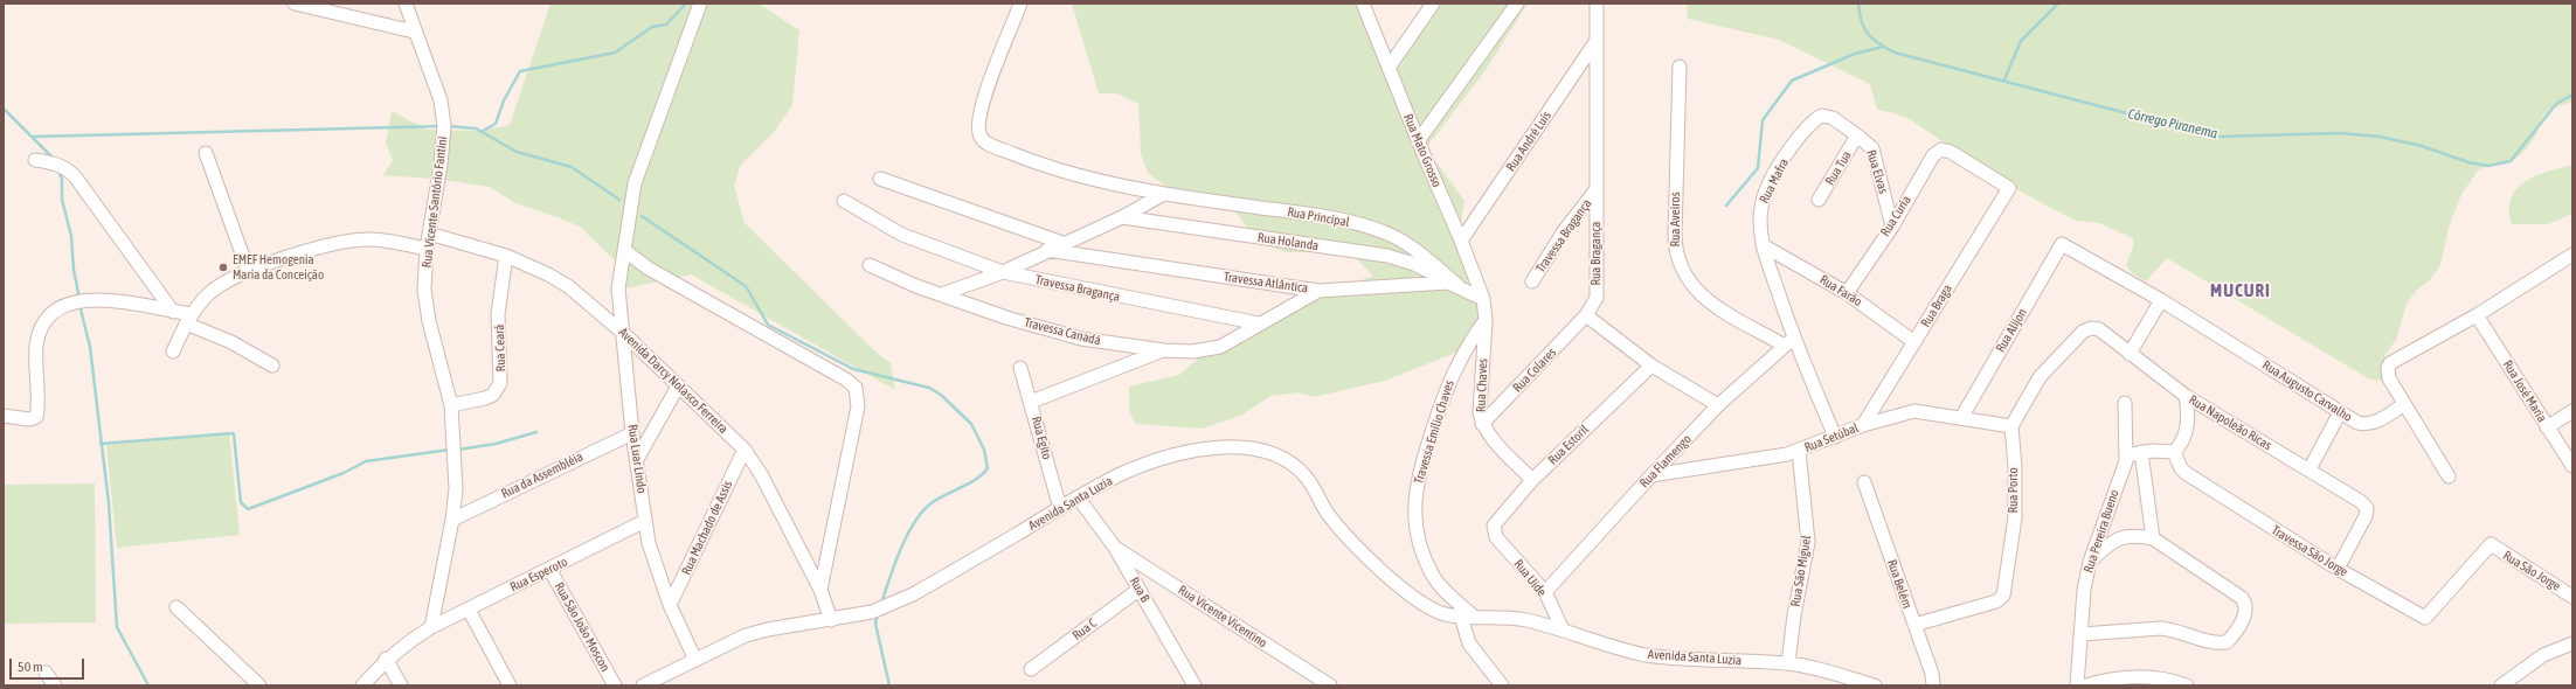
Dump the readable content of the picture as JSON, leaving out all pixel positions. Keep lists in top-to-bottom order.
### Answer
{
  "streets": {
    "street": [
      "Rua André Luís",
      "Rua Mato Grosso",
      "Rua Tua",
      "Rua Elvas",
      "Rua Mafra",
      "Rua Vicente Santório Fantini",
      "Rua Curia",
      "Rua Principal",
      "Rua Aveiros",
      "Travessa Bragança",
      "Rua Holanda",
      "Rua Bragança",
      "Travessa Atlântica",
      "Rua Farão",
      "Rua Braga",
      "Rua Alijon",
      "Travessa Canadá",
      "Rua Ceará",
      "Rua Colares",
      "Avenida Darcy Nolasco Ferreira",
      "Rua Chaves",
      "Rua Augusto Carvalho",
      "Rua José Maria",
      "Rua Napoleão Ricas",
      "Travessa Emílio Chaves",
      "Rua Egito",
      "Rua Setúbal",
      "Rua Estoril",
      "Rua Luar Lindo",
      "Rua Flamengo",
      "Rua da Assembléia",
      "Rua Porto",
      "Avenida Santa Luzia",
      "Rua Machado de Assis",
      "Rua Pereira Bueno",
      "Travessa São Jorge",
      "Rua São Miguel",
      "Rua São Jorge",
      "Rua Esperoto",
      "Rua Uide",
      "Rua Belém",
      "Rua B",
      "Rua Vicente Vicentino",
      "Rua São João Moscon",
      "Rua C"
    ]
  },
  "crossings": [
    ["Rua André Luís", "Rua Mato Grosso"],
    ["Rua André Luís", "Rua Bragança"],
    ["Rua Mato Grosso", "Rua Chaves"],
    ["Rua Tua", "Rua Elvas"],
    ["Rua Tua", "Rua Mafra"],
    ["Rua Tua", "Rua Curia"],
    ["Rua Tua", "Rua Farão"],
    ["Rua Elvas", "Rua Mafra"],
    ["Rua Elvas", "Rua Curia"],
    ["Rua Elvas", "Rua Farão"],
    ["Rua Mafra", "Rua Curia"],
    ["Rua Mafra", "Rua Aveiros"],
    ["Rua Mafra", "Rua Farão"],
    ["Rua Mafra", "Rua Flamengo"],
    ["Rua Vicente Santório Fantini", "Rua Ceará"],
    ["Rua Vicente Santório Fantini", "Avenida Darcy Nolasco Ferreira"],
    ["Rua Vicente Santório Fantini", "Rua da Assembléia"],
    ["Rua Vicente Santório Fantini", "Rua Esperoto"],
    ["Rua Curia", "Rua Farão"],
    ["Rua Curia", "Rua Braga"],
    ["Rua Principal", "Rua Holanda"],
    ["Rua Principal", "Travessa Atlântica"],
    ["Rua Aveiros", "Rua Flamengo"],
    ["Travessa Bragança", "Rua Bragança"],
    ["Travessa Bragança", "Travessa Canadá"],
    ["Rua Holanda", "Travessa Atlântica"],
    ["Rua Bragança", "Rua Colares"],
    ["Rua Farão", "Rua Braga"],
    ["Rua Braga", "Rua Setúbal"],
    ["Rua Alijon", "Rua Augusto Carvalho"],
    ["Rua Alijon", "Rua Setúbal"],
    ["Rua Ceará", "Avenida Darcy Nolasco Ferreira"],
    ["Rua Colares", "Rua Chaves"],
    ["Avenida Darcy Nolasco Ferreira", "Rua Luar Lindo"],
    ["Avenida Darcy Nolasco Ferreira", "Avenida Santa Luzia"],
    ["Avenida Darcy Nolasco Ferreira", "Rua Machado de Assis"],
    ["Rua Chaves", "Travessa Emílio Chaves"],
    ["Rua Chaves", "Rua Estoril"],
    ["Rua Napoleão Ricas", "Rua Setúbal"],
    ["Rua Napoleão Ricas", "Rua Porto"],
    ["Rua Napoleão Ricas", "Travessa São Jorge"],
    ["Travessa Emílio Chaves", "Avenida Santa Luzia"],
    ["Rua Egito", "Avenida Santa Luzia"],
    ["Rua Setúbal", "Rua Flamengo"],
    ["Rua Setúbal", "Rua Porto"],
    ["Rua Setúbal", "Rua São Miguel"],
    ["Rua Estoril", "Rua Uide"],
    ["Rua Luar Lindo", "Rua da Assembléia"],
    ["Rua Luar Lindo", "Avenida Santa Luzia"],
    ["Rua Luar Lindo", "Rua Machado de Assis"],
    ["Rua Luar Lindo", "Rua Esperoto"],
    ["Rua Flamengo", "Rua Uide"],
    ["Rua Porto", "Rua Belém"],
    ["Avenida Santa Luzia", "Rua São Miguel"],
    ["Avenida Santa Luzia", "Rua Uide"],
    ["Avenida Santa Luzia", "Rua B"],
    ["Travessa São Jorge", "Rua São Jorge"],
    ["Rua Esperoto", "Rua São João Moscon"],
    ["Rua B", "Rua Vicente Vicentino"],
    ["Rua B", "Rua C"]
  ],
  "districts": ["MUCURI"],
  "water": ["Córrego Piranema"],
  "places": ["EMEF Hemogenia Maria da Conceição"],
  "scale_bar": "50 m"
}
